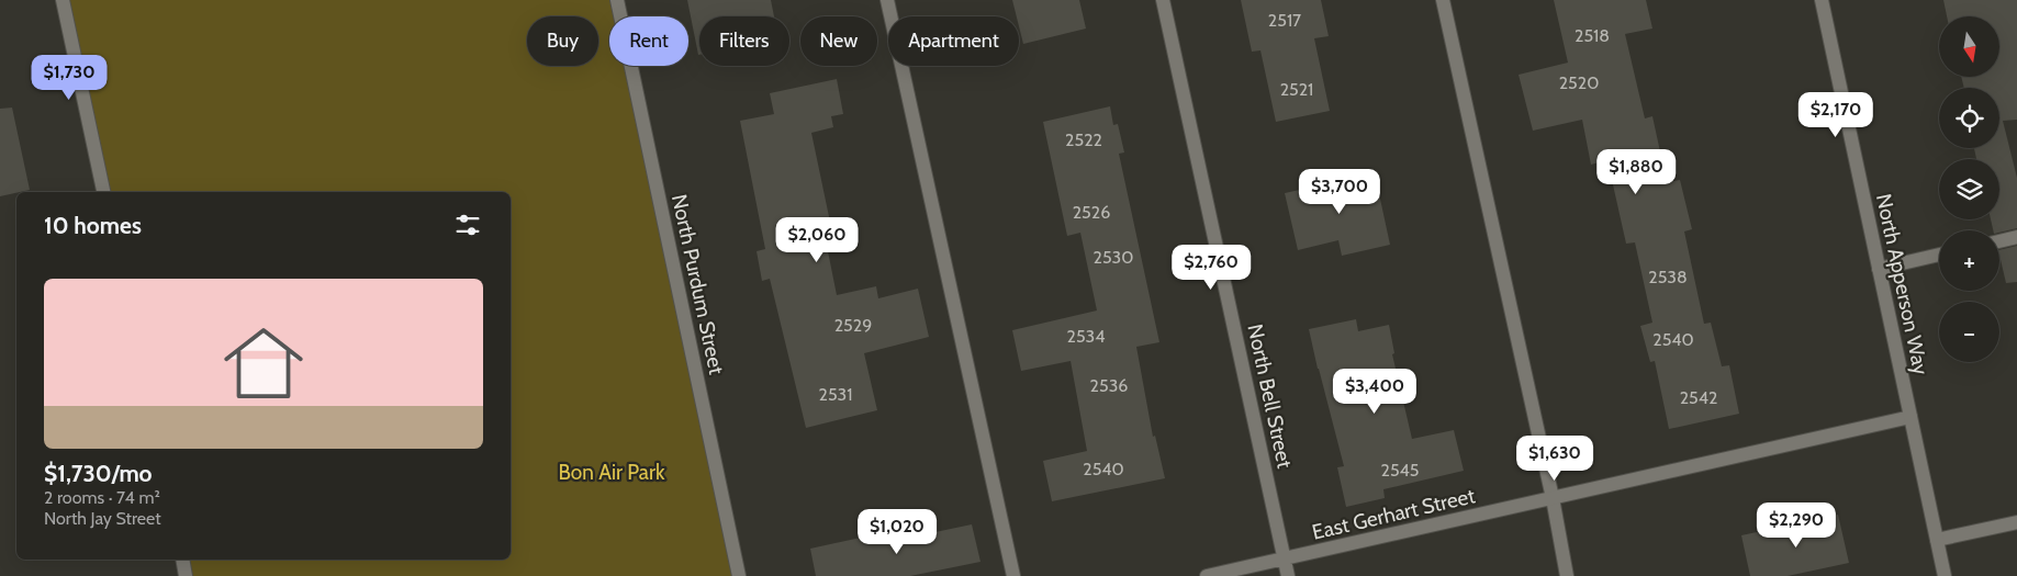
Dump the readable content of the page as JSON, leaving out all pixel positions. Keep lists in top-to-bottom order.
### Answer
{
  "streets": {
    "street": [
      "North Purdum Street",
      "North Apperson Way",
      "North Bell Street",
      "East Gerhart Street"
    ]
  },
  "crossings": [
    ["North Apperson Way", "East Gerhart Street"],
    ["North Bell Street", "East Gerhart Street"]
  ],
  "parks": ["Bon Air Park"],
  "house_numbers": [
    "2517",
    "2518",
    "2520",
    "2521",
    "2522",
    "2526",
    "2530",
    "2538",
    "2529",
    "2534",
    "2540",
    "2536",
    "2531",
    "2542",
    "2540",
    "2545"
  ],
  "north": "bottom",
  "page": {
    "map_buttons": ["+", "−"],
    "chip": [
      "Buy",
      "Rent",
      "Filters",
      "New",
      "Apartment"
    ],
    "price": [
      "$1,730",
      "$2,170",
      "$1,880",
      "$3,700",
      "$2,060",
      "$2,760",
      "$3,400",
      "$1,630",
      "$2,290",
      "$1,020"
    ],
    "heading": "10 homes",
    "list": [
      {
        "name": "$1,730/mo",
        "note": "2 rooms · 74 m² · North Jay Street"
      }
    ]
  }
}
